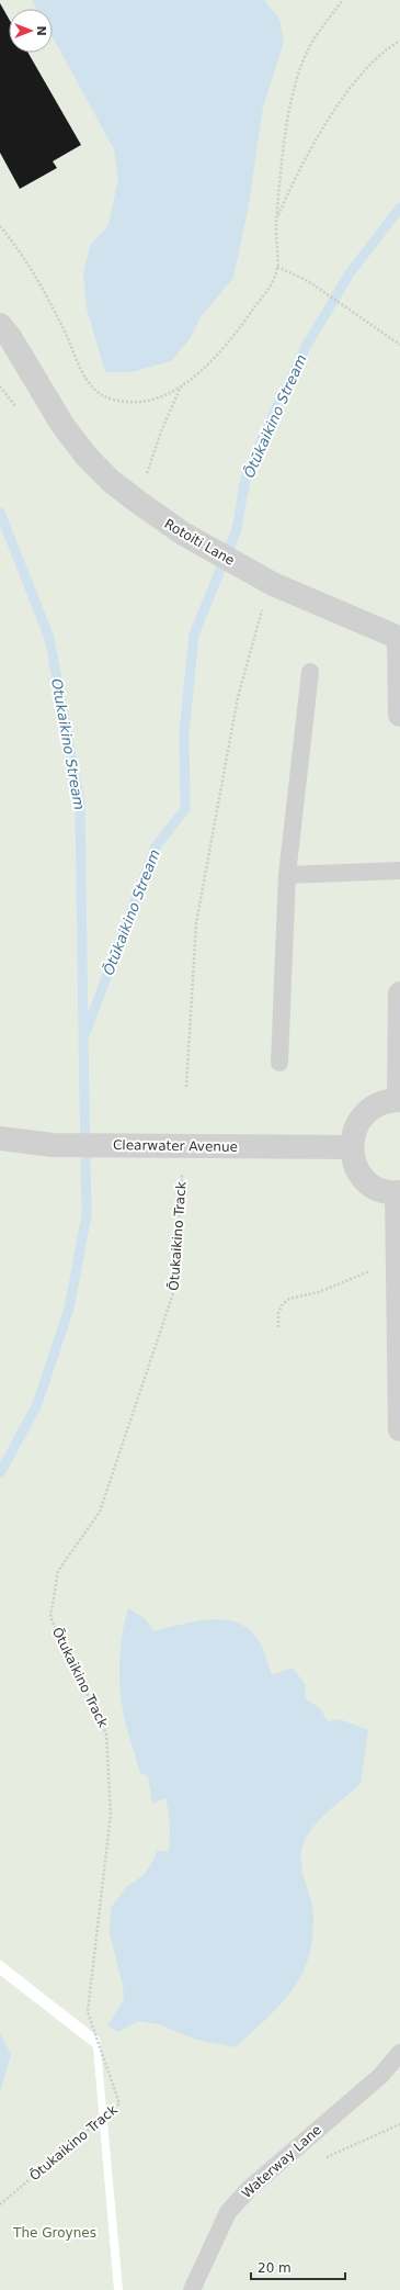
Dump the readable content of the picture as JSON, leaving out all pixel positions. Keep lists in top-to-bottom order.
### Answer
{
  "streets": {
    "street": ["Rotoiti Lane", "Clearwater Avenue"],
    "lane": ["Waterway Lane"],
    "path": ["Ōtukaikino Track"]
  },
  "water": ["Ōtūkaikino Stream", "Otukaikino Stream"],
  "parks": ["The Groynes"],
  "scale_bar": "20 m",
  "north": "right"
}
